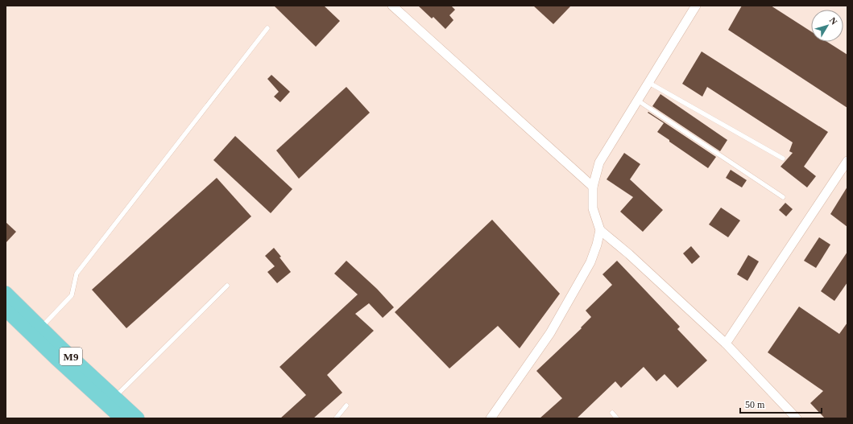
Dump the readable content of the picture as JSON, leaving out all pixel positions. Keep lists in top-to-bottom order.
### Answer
{
  "streets": {
    "main road": ["M9"]
  },
  "scale_bar": "50 m",
  "north": "top right"
}
